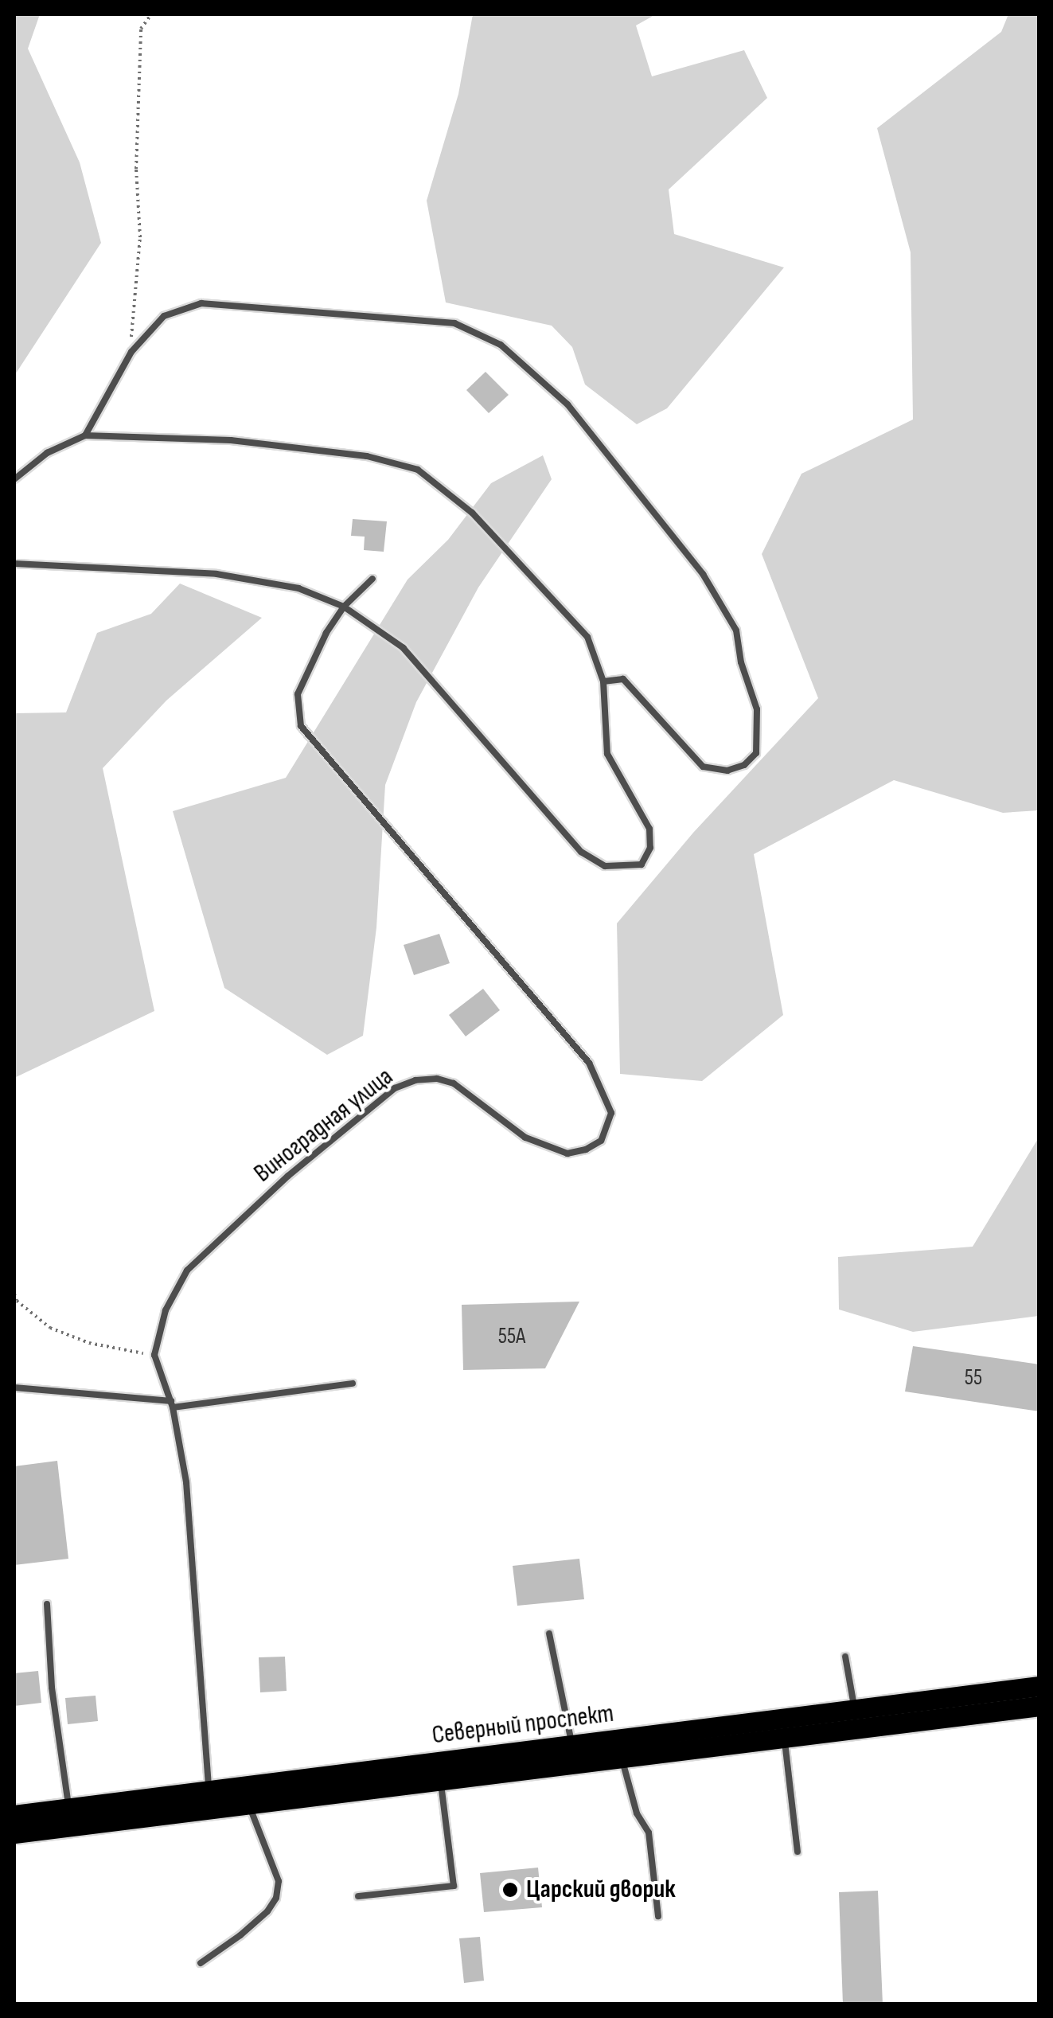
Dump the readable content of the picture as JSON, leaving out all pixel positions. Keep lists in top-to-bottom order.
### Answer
{
  "streets": {
    "main road": ["Северный проспект"],
    "lane": ["Виноградная улица"]
  },
  "places": ["Царский дворик"],
  "house_numbers": ["55А", "55"]
}
